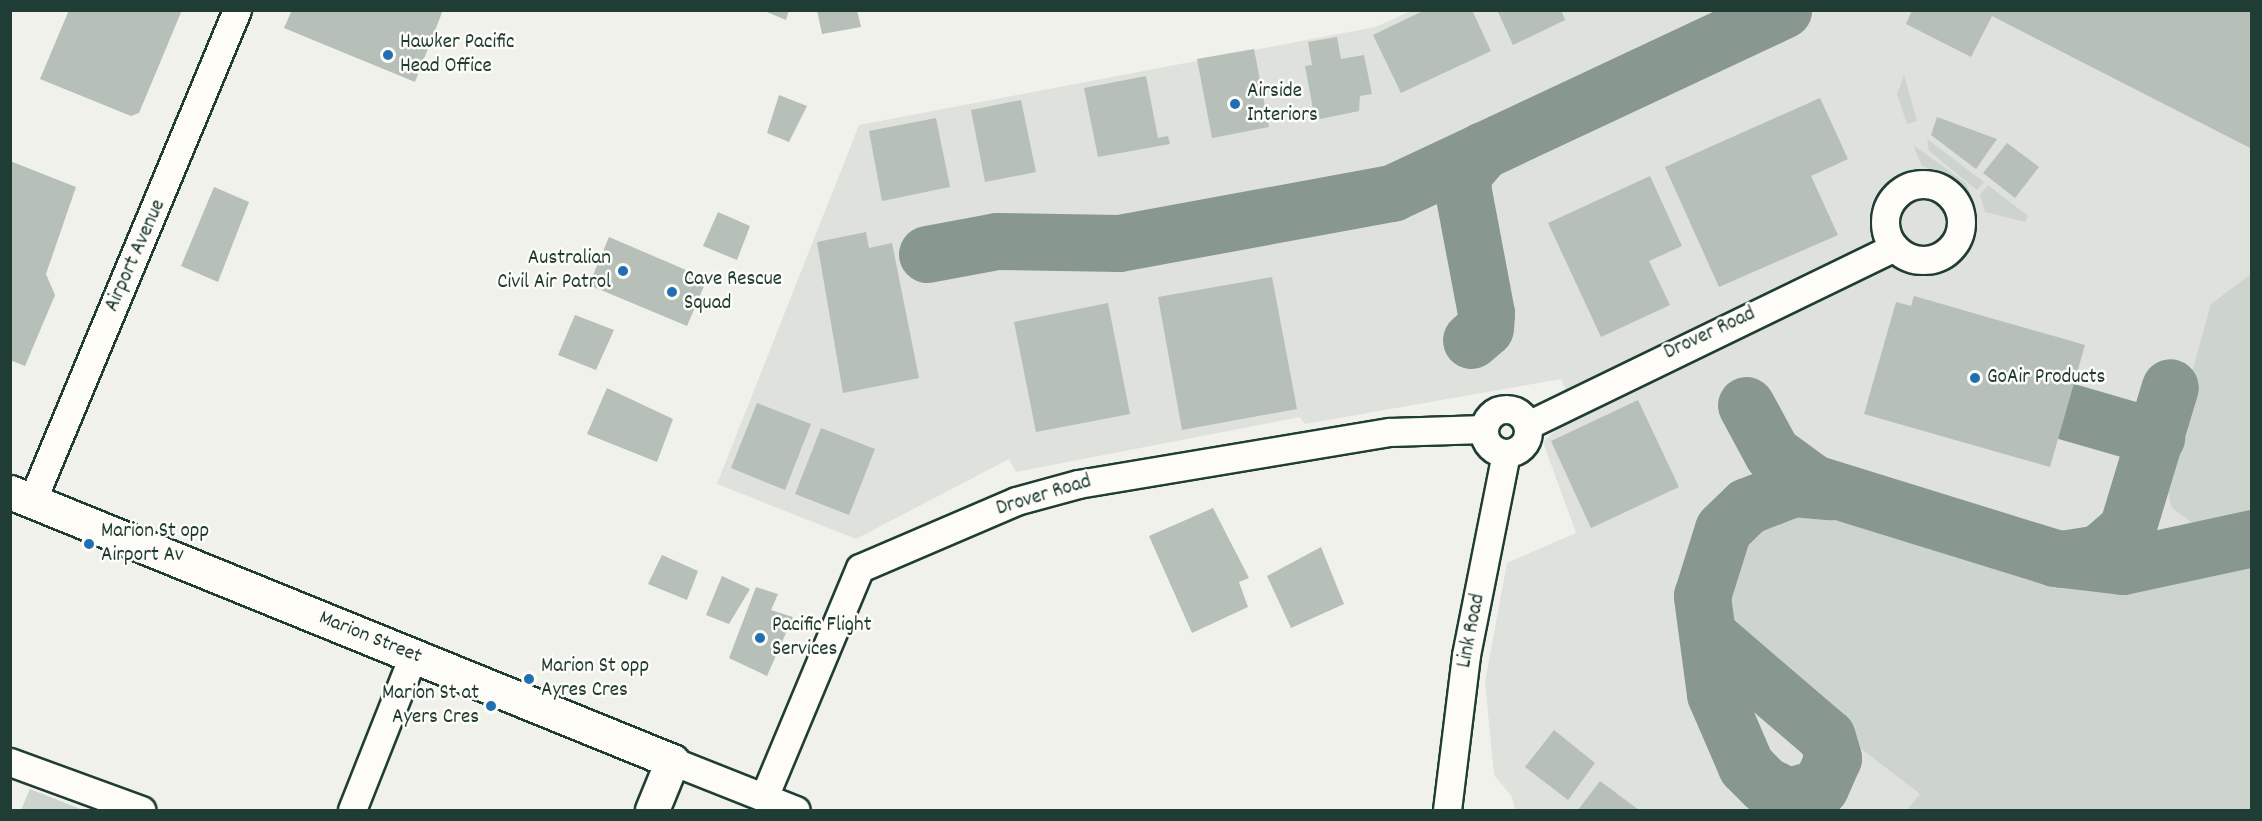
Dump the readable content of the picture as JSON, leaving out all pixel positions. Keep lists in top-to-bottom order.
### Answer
{
  "streets": {
    "main road": ["Marion Street"],
    "street": ["Airport Avenue", "Drover Road", "Link Road"]
  },
  "crossings": [
    ["Airport Avenue", "Marion Street"],
    ["Drover Road", "Link Road"],
    ["Drover Road", "Marion Street"]
  ],
  "places": [
    "Hawker Pacific Head Office",
    "Airside Interiors",
    "Australian Civil Air Patrol",
    "Cave Rescue Squad",
    "GoAir Products",
    "Marion St opp Airport Av",
    "Pacific Flight Services",
    "Marion St opp Ayres Cres",
    "Marion St at Ayers Cres"
  ]
}
